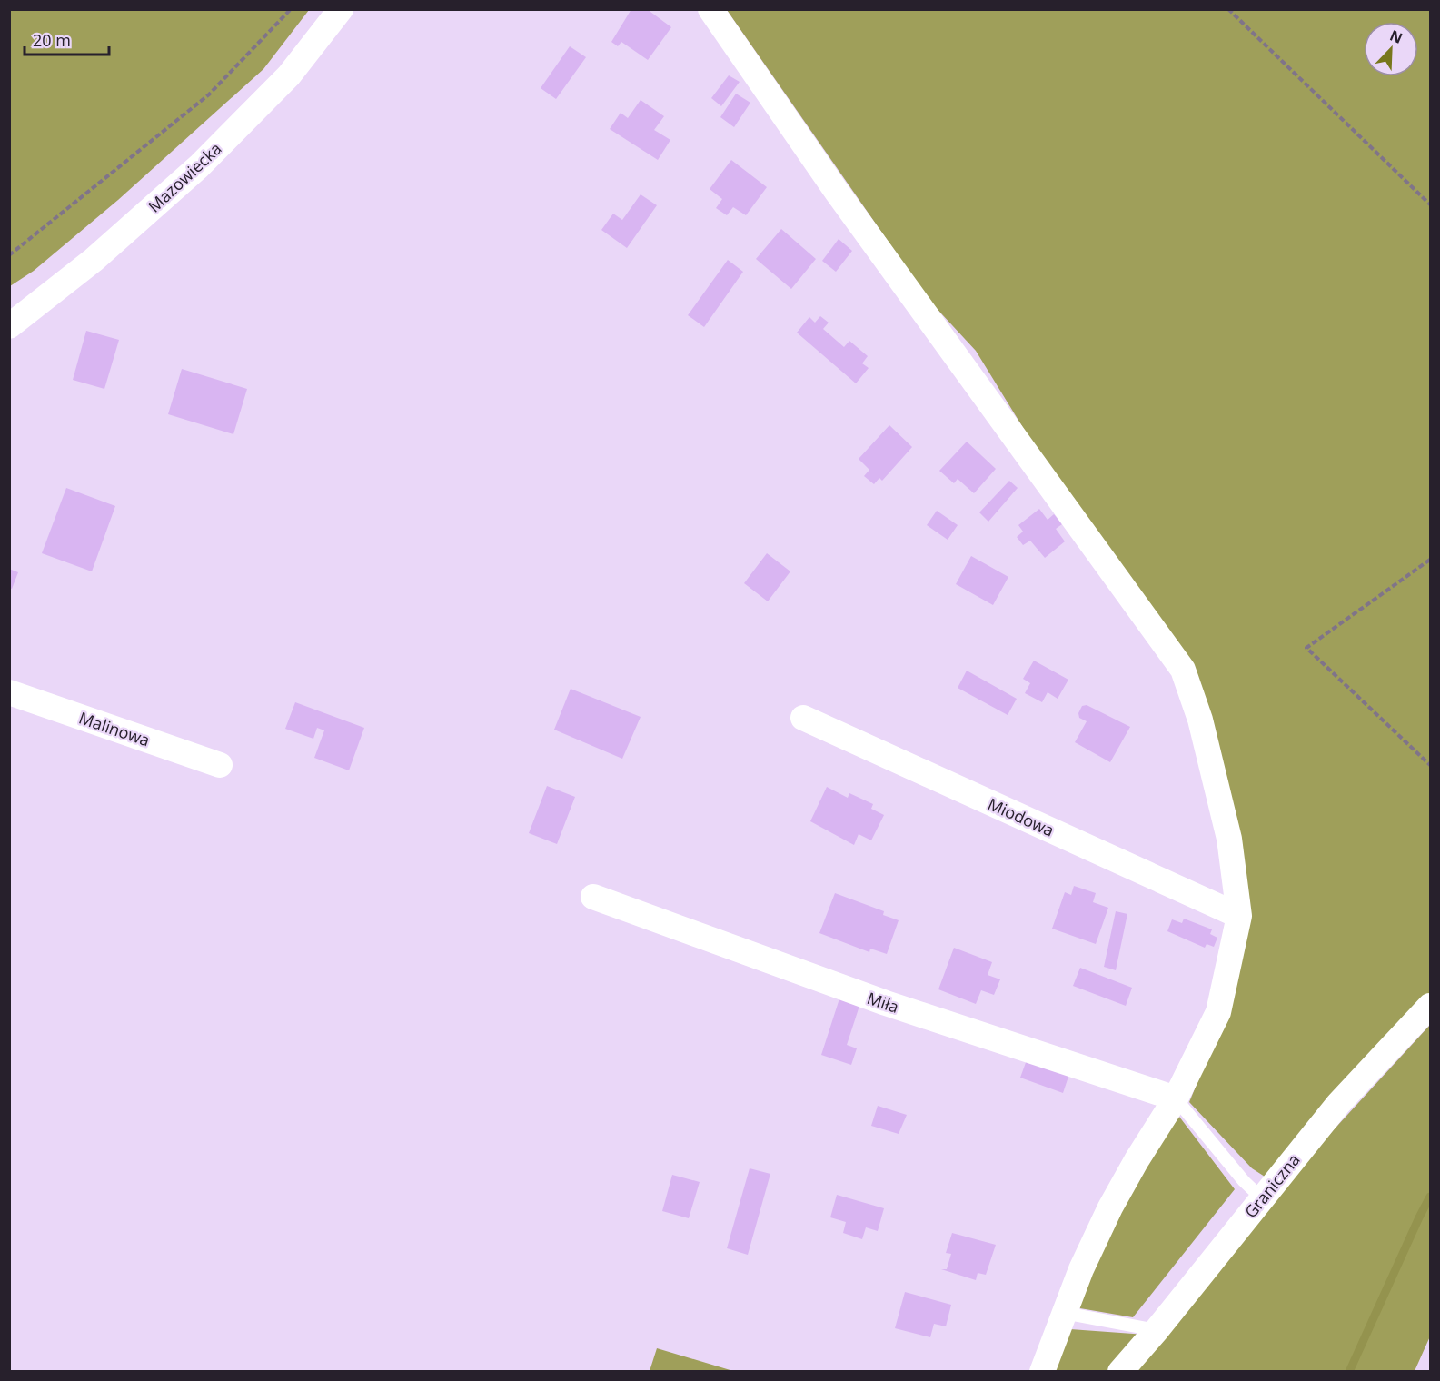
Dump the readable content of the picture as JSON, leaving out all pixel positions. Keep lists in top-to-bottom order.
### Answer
{
  "streets": {
    "street": [
      "Mazowiecka",
      "Malinowa",
      "Miodowa",
      "Miła",
      "Graniczna"
    ]
  },
  "scale_bar": "20 m",
  "north": "top right"
}
